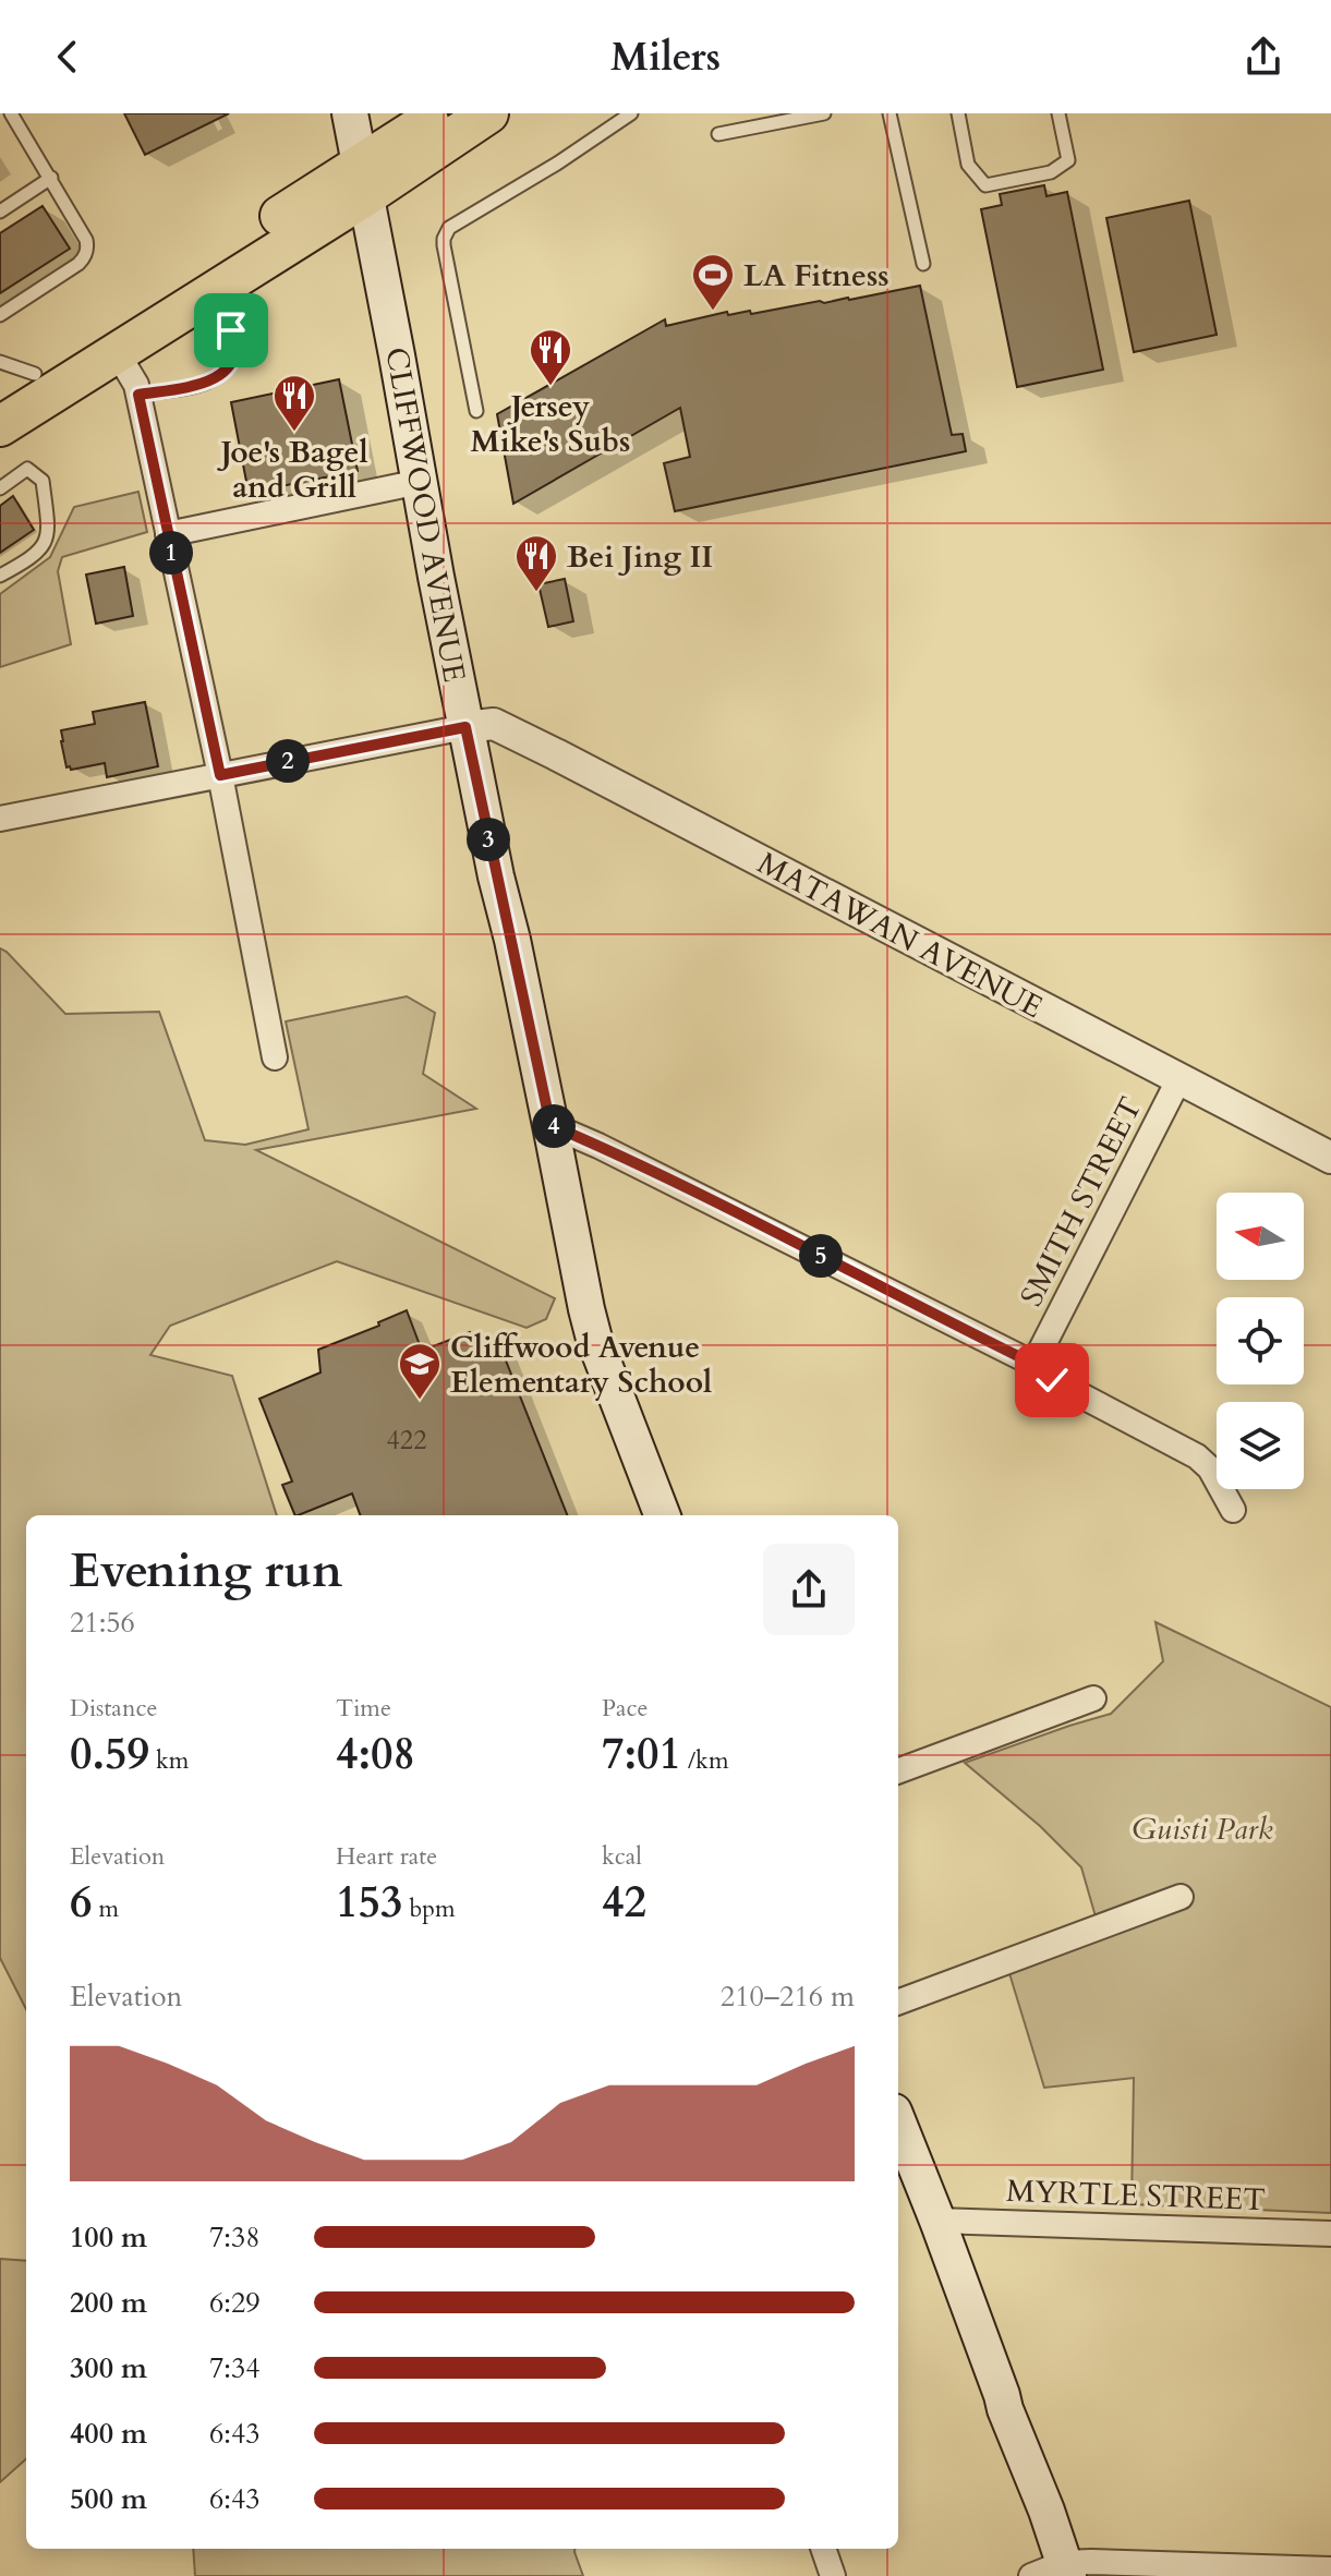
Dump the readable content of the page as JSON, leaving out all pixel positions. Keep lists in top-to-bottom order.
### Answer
{
  "streets": {
    "main road": ["CLIFFWOOD AVENUE"],
    "street": ["MATAWAN AVENUE", "SMITH STREET", "MYRTLE STREET"]
  },
  "crossings": [
    ["CLIFFWOOD AVENUE", "MATAWAN AVENUE"],
    ["MATAWAN AVENUE", "SMITH STREET"]
  ],
  "parks": ["Guisti Park"],
  "places": {
    "sports": ["LA Fitness"],
    "restaurant": ["Jersey Mike's Subs", "Joe's Bagel and Grill", "Bei Jing II"],
    "school or university": ["Cliffwood Avenue Elementary School"]
  },
  "house_numbers": ["422"],
  "north": "left",
  "page": {
    "header": "Milers",
    "pins": [
      "1",
      "2",
      "3",
      "4",
      "5"
    ],
    "heading": ["Evening run", "21:56"],
    "stats": [
      ["Distance", "0.59 km"],
      ["Time", "4:08"],
      ["Pace", "7:01 /km"],
      ["Elevation", "6 m"],
      ["Heart rate", "153 bpm"],
      ["kcal", "42"]
    ],
    "chart": ["Elevation", "210–216 m"],
    "list": [
      {
        "name": "100 m",
        "note": "7:38"
      },
      {
        "name": "200 m",
        "note": "6:29"
      },
      {
        "name": "300 m",
        "note": "7:34"
      },
      {
        "name": "400 m",
        "note": "6:43"
      },
      {
        "name": "500 m",
        "note": "6:43"
      }
    ]
  }
}
